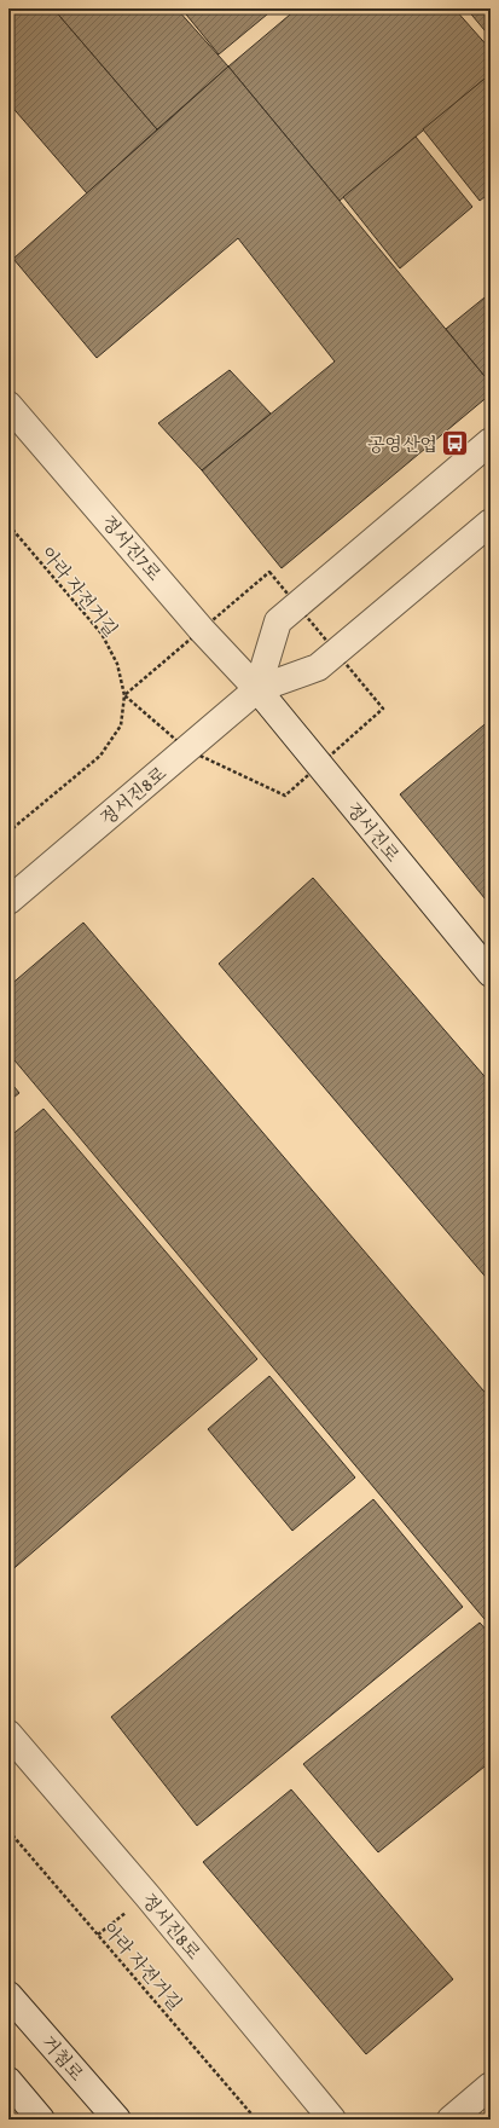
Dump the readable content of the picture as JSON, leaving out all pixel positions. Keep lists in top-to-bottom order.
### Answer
{
  "streets": {
    "street": [
      "정서진7로",
      "정서진8로",
      "정서진로",
      "거첨로"
    ],
    "path": ["아라 자전거길"]
  },
  "crossings": [
    ["정서진7로", "정서진8로"],
    ["정서진7로", "정서진로"],
    ["정서진8로", "정서진로"]
  ],
  "places": {
    "bus stop": ["공영산업"]
  }
}
